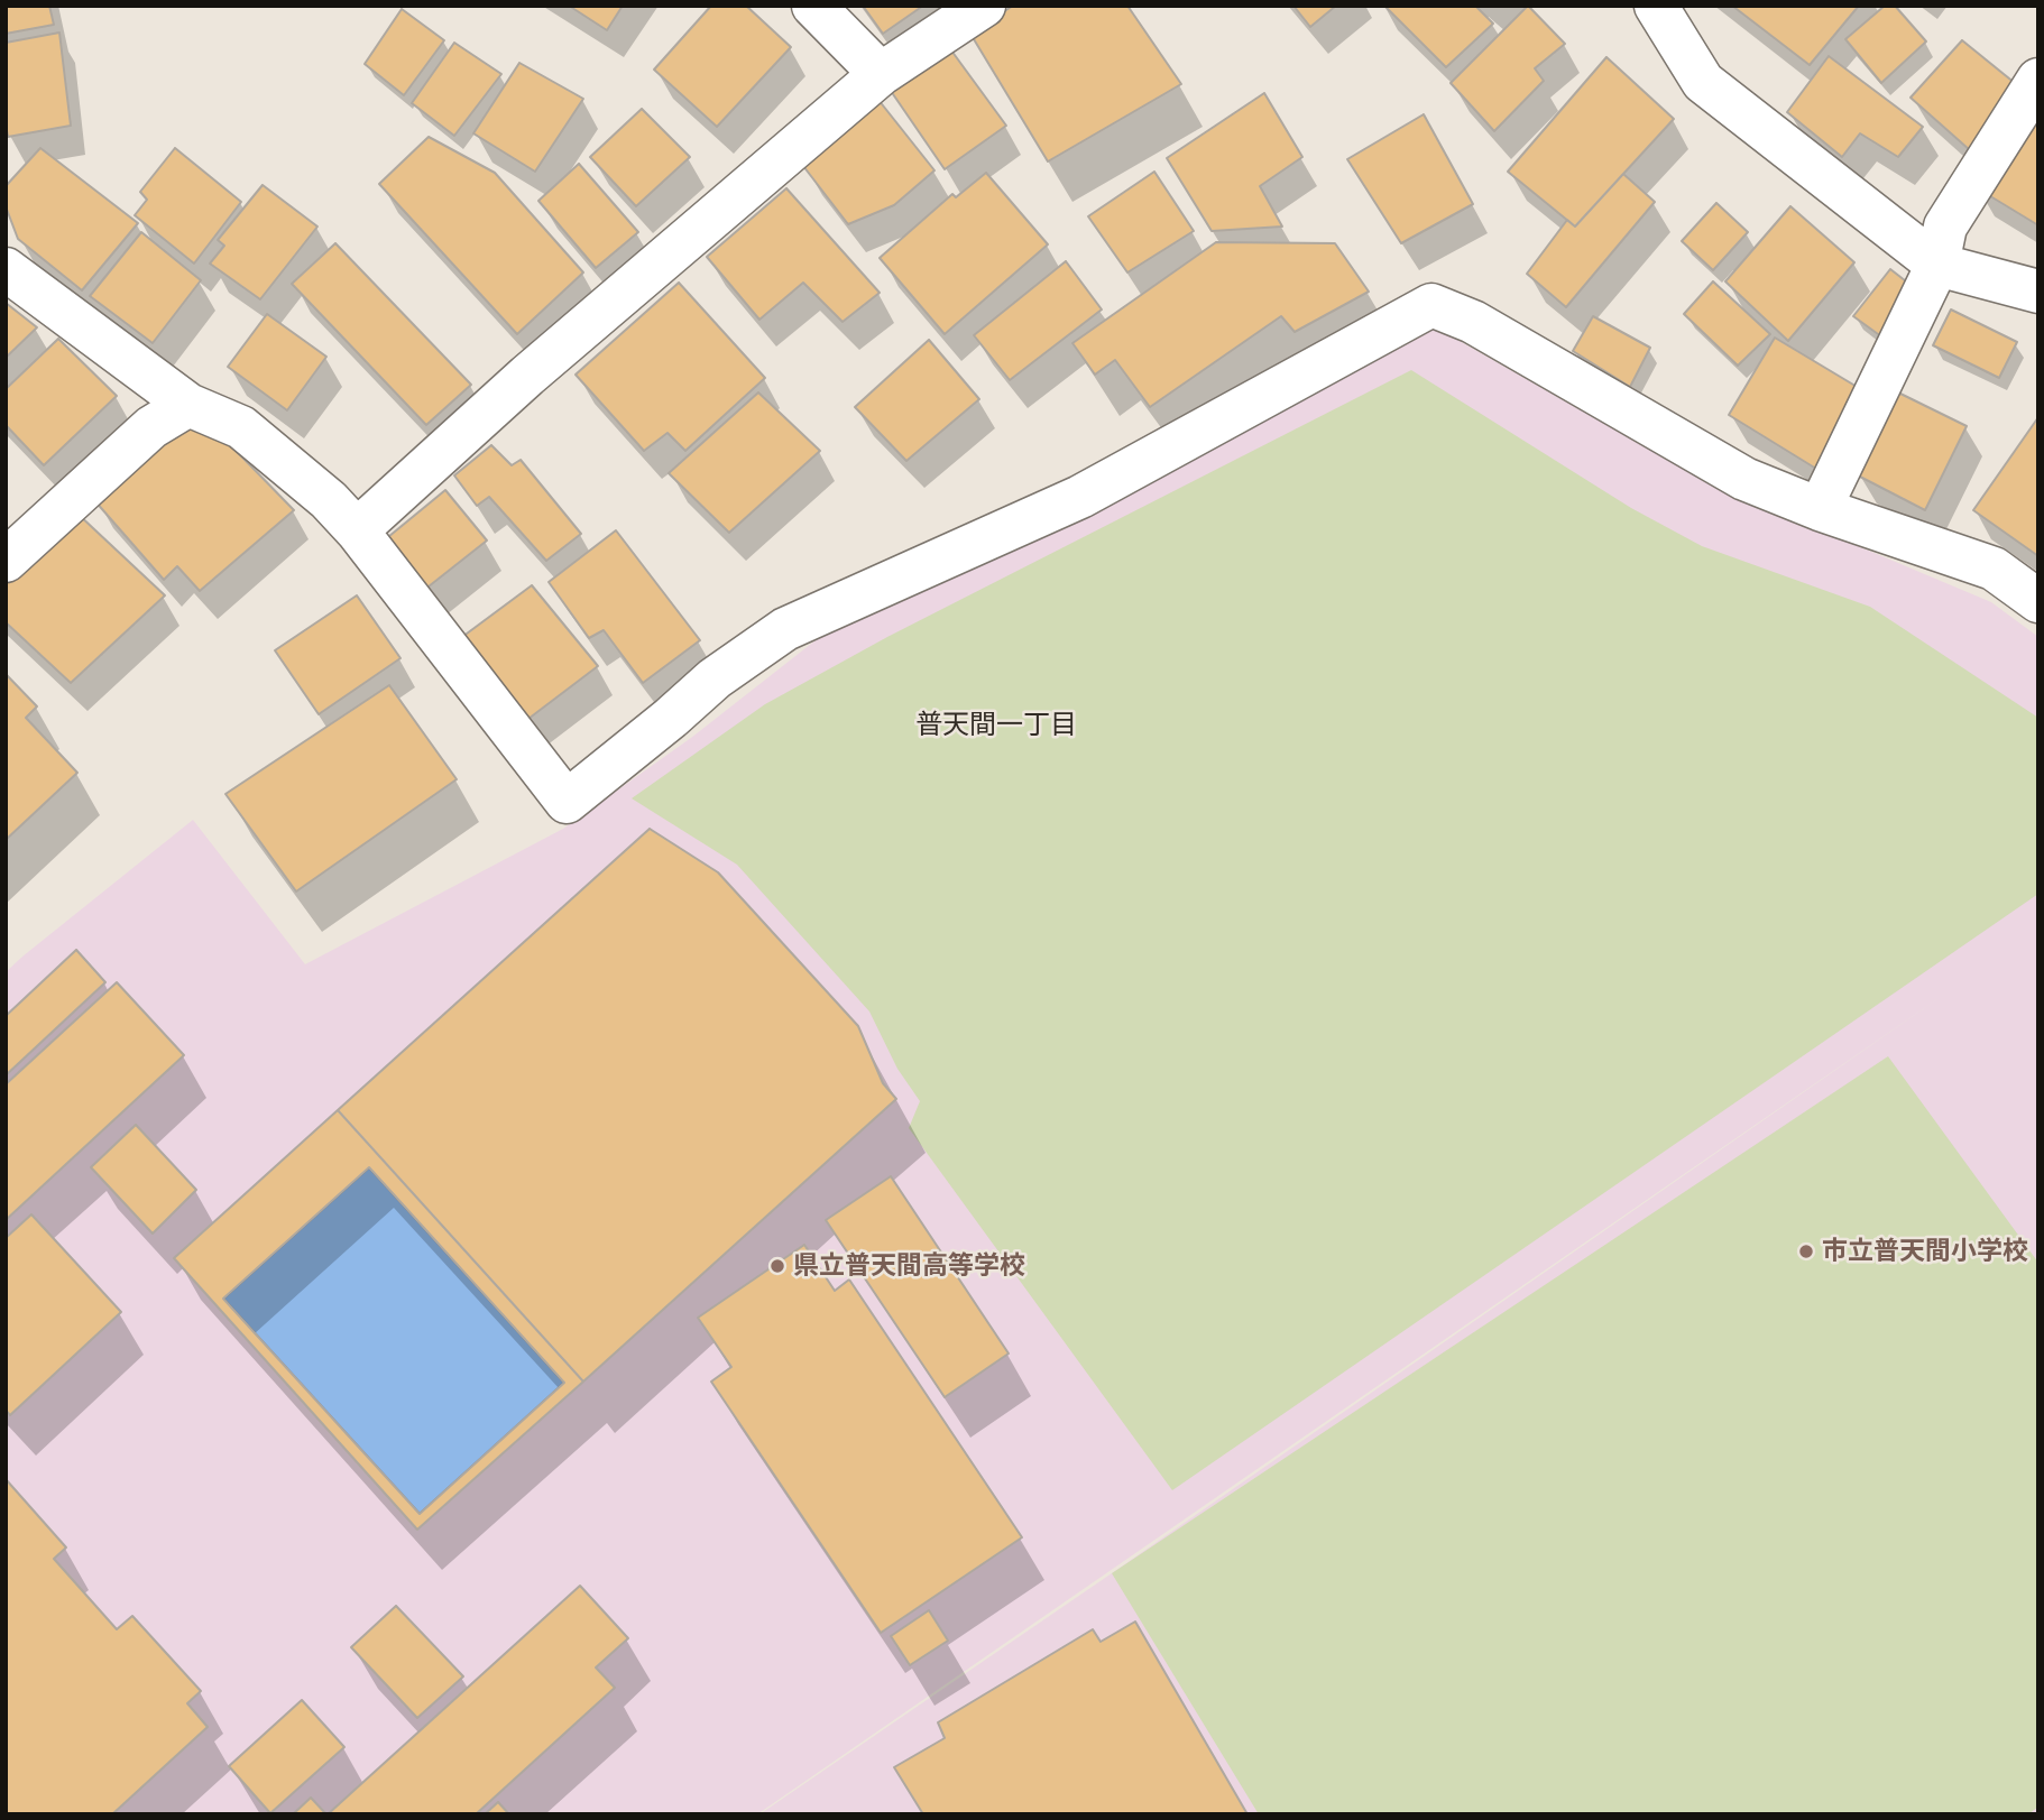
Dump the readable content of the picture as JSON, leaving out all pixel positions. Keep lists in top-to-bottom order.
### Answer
{
  "districts": ["普天間一丁目"],
  "places": ["市立普天間小学校", "県立普天間高等学校"]
}
